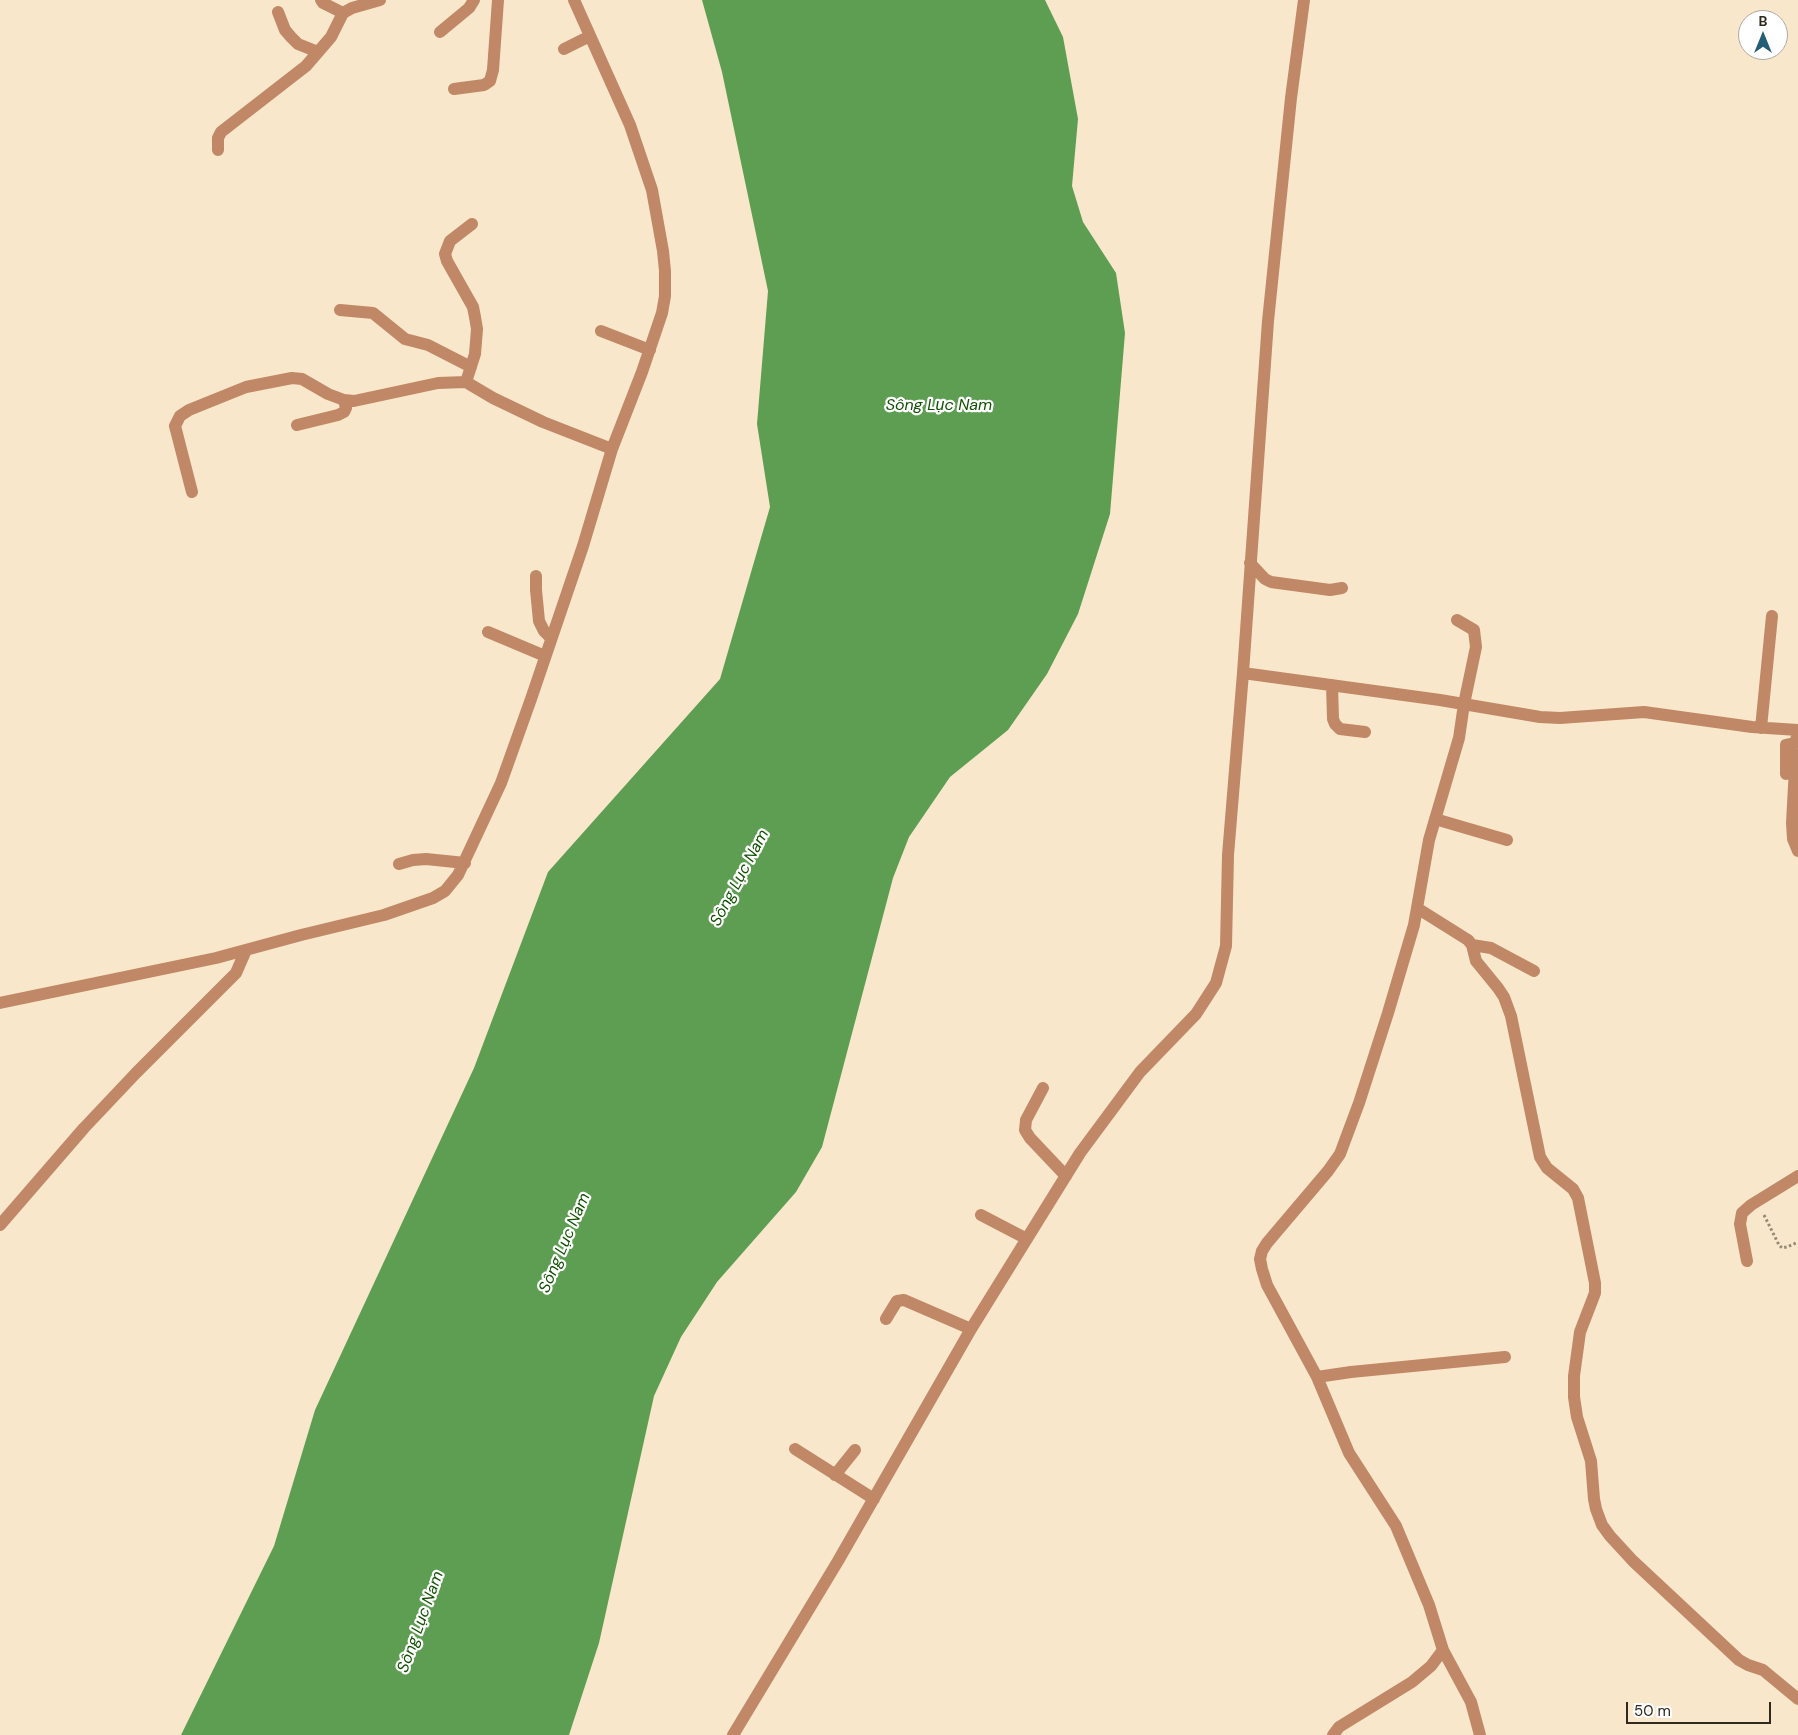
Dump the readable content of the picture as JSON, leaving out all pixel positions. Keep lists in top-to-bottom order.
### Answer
{
  "water": ["Sông Lục Nam"],
  "scale_bar": "50 m",
  "north": "top"
}
